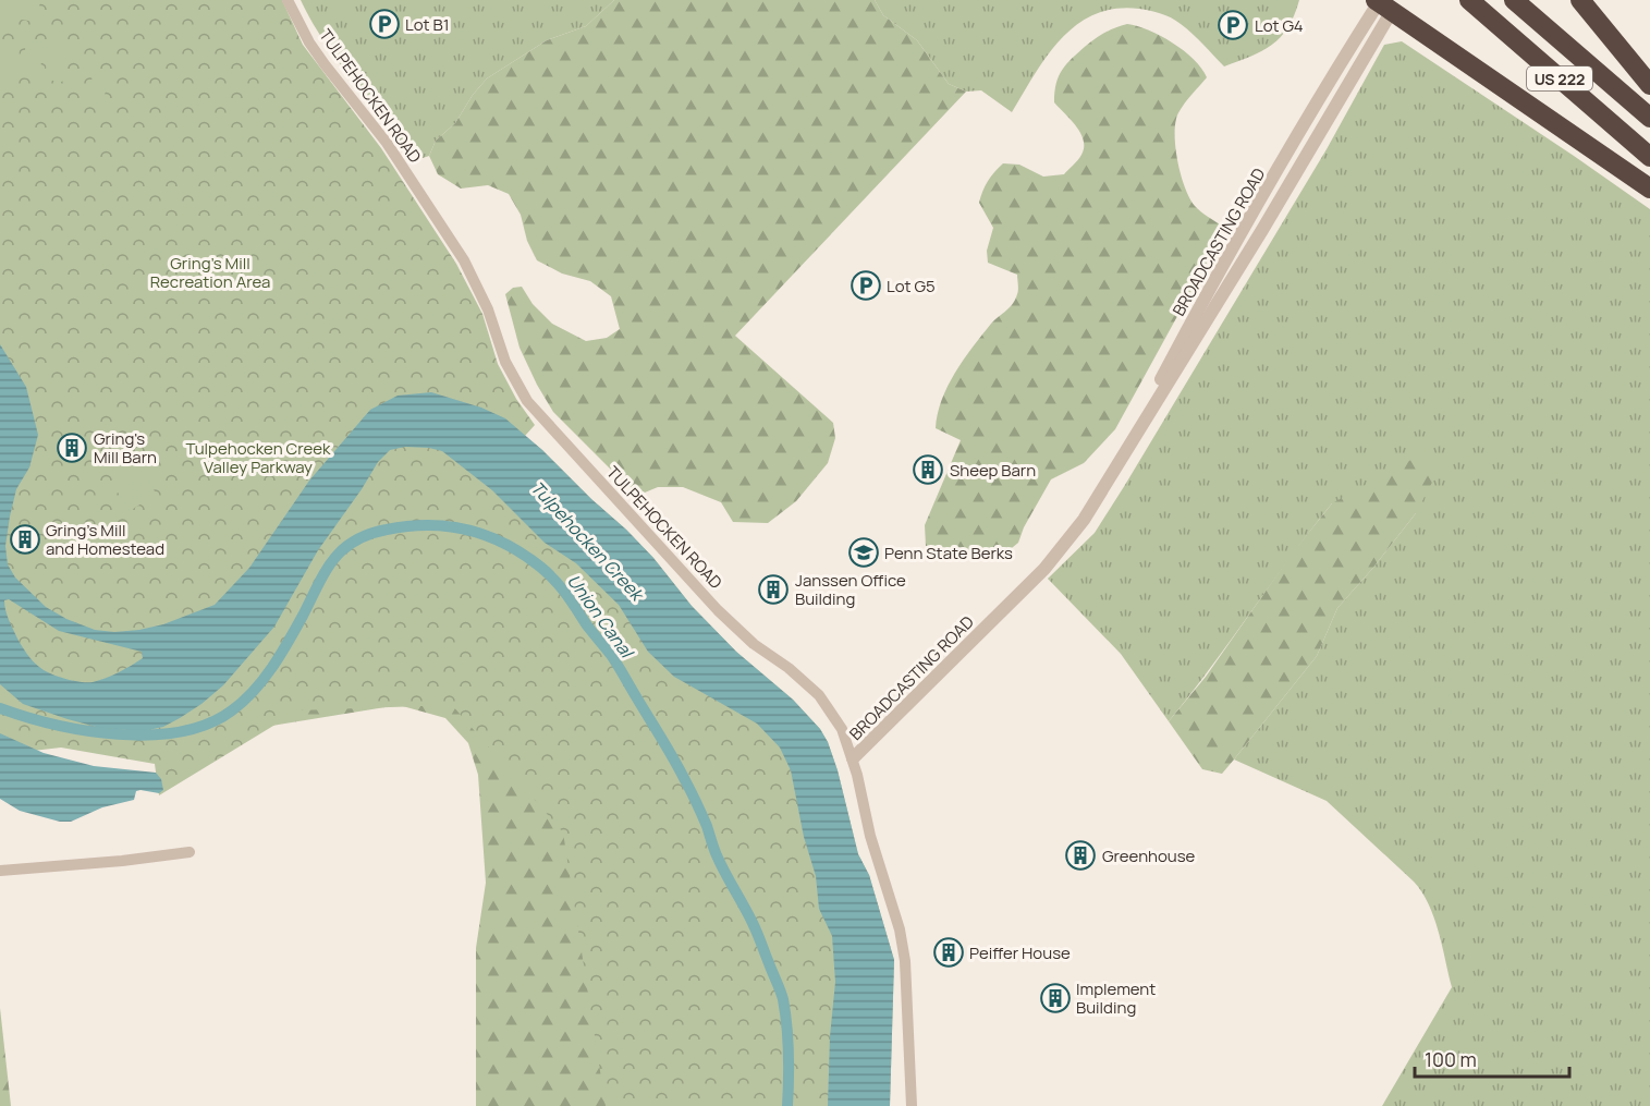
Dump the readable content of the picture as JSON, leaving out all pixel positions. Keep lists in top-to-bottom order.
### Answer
{
  "streets": {
    "highway": ["US 222"],
    "street": ["TULPEHOCKEN ROAD", "BROADCASTING ROAD"]
  },
  "crossings": [
    ["TULPEHOCKEN ROAD", "BROADCASTING ROAD"]
  ],
  "water": ["Tulpehocken Creek", "Union Canal"],
  "parks": ["Gring's Mill Recreation Area", "Tulpehocken Creek Valley Parkway"],
  "places": {
    "parking": ["Lot B1", "Lot G4", "Lot G5"],
    "building": [
      "Gring's Mill Barn",
      "Sheep Barn",
      "Gring's Mill and Homestead",
      "Janssen Office Building",
      "Greenhouse",
      "Peiffer House",
      "Implement Building"
    ],
    "school or university": ["Penn State Berks"]
  },
  "scale_bar": "100 m"
}
